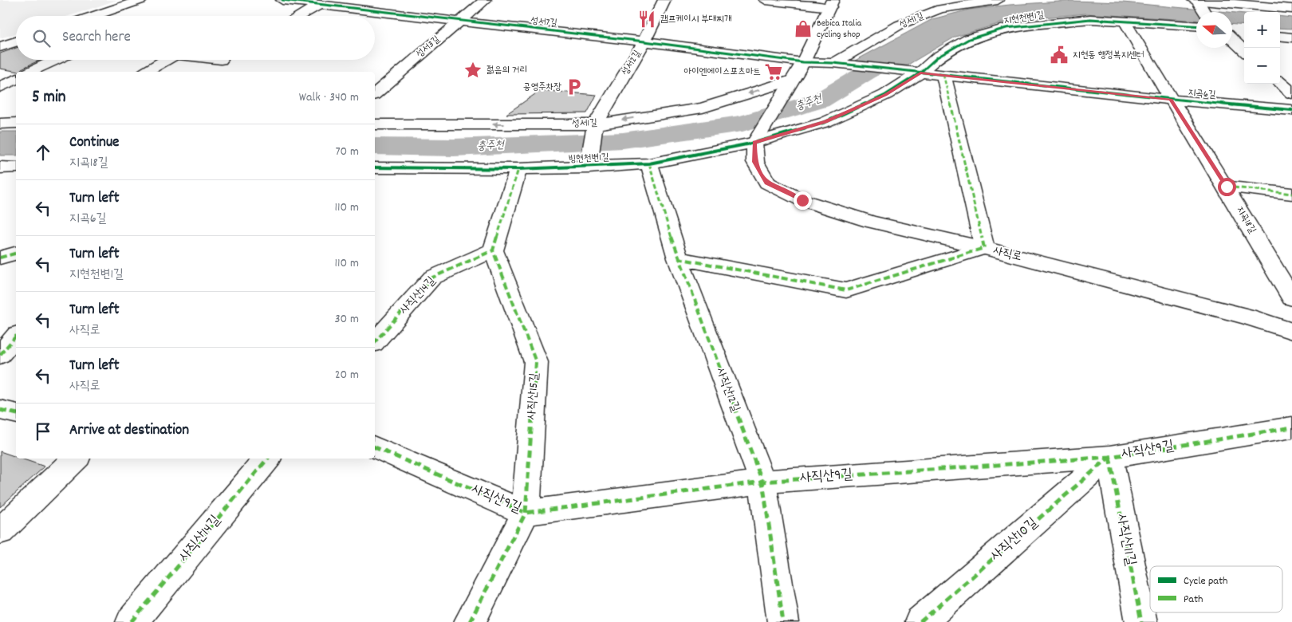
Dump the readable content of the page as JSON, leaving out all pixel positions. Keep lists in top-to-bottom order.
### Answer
{
  "streets": {
    "street": [
      "지현천변1길",
      "성서1길",
      "성서7길",
      "성서3길",
      "성서2길",
      "지곡6길",
      "빙현천변1길",
      "지곡18길",
      "사직로",
      "사직산14길",
      "사직산12길",
      "사직산15길",
      "사직산9길",
      "사직산10길",
      "사직산11길"
    ]
  },
  "crossings": [
    ["지현천변1길", "지곡6길"],
    ["지현천변1길", "빙현천변1길"],
    ["지현천변1길", "지곡18길"],
    ["지현천변1길", "사직로"],
    ["성서1길", "성서7길"],
    ["성서1길", "성서2길"],
    ["성서1길", "지곡6길"],
    ["성서7길", "성서3길"],
    ["성서7길", "성서2길"],
    ["성서7길", "지곡6길"],
    ["지곡6길", "지곡18길"],
    ["빙현천변1길", "사직로"],
    ["빙현천변1길", "사직산12길"],
    ["사직산14길", "사직산15길"],
    ["사직산12길", "사직산9길"],
    ["사직산15길", "사직산9길"],
    ["사직산9길", "사직산10길"],
    ["사직산9길", "사직산11길"],
    ["사직산10길", "사직산11길"]
  ],
  "water": ["충주천"],
  "places": {
    "restaurant": ["캠프케이시 부대찌개"],
    "shop": ["Bebica Italia cycling shop"],
    "public building": ["지현동 행정복지센터"],
    "place": ["젊음의 거리"],
    "supermarket": ["아이엔에이스포츠마트"],
    "parking": ["공영주차장"]
  },
  "legend": ["Cycle path", "Path"],
  "north": "left",
  "page": {
    "map_buttons": ["+", "−"],
    "search": "Search here",
    "heading": ["5 min", "Walk · 340 m"],
    "list": [
      ["Continue", "지곡18길", "70 m"],
      ["Turn left", "지곡6길", "110 m"],
      ["Turn left", "지현천변1길", "110 m"],
      ["Turn left", "사직로", "30 m"],
      ["Turn left", "사직로", "20 m"],
      "Arrive at destination"
    ]
  }
}
